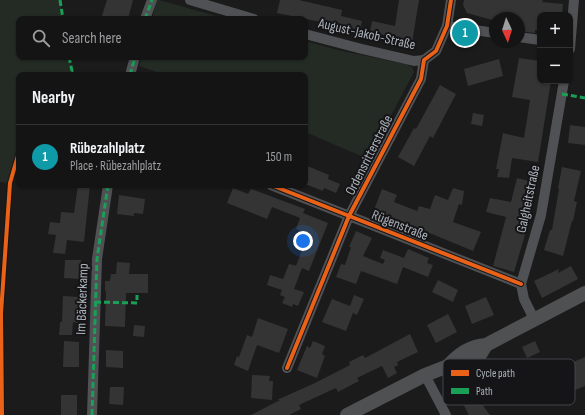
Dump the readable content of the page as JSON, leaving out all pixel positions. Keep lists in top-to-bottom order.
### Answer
{
  "streets": {
    "street": [
      "August-Jakob-Straße",
      "Ordensritterstraße",
      "Galgheitstraße",
      "Rügenstraße",
      "Im Bäckerkamp"
    ]
  },
  "crossings": [
    ["August-Jakob-Straße", "Ordensritterstraße"],
    ["Ordensritterstraße", "Rügenstraße"],
    ["Galgheitstraße", "Rügenstraße"]
  ],
  "legend": ["Cycle path", "Path"],
  "north": "bottom",
  "page": {
    "map_buttons": ["+", "−"],
    "search": "Search here",
    "pins": "1",
    "heading": "Nearby",
    "list": [
      {
        "mark": "1",
        "name": "Rübezahlplatz",
        "note": "Place · Rübezahlplatz",
        "value": "150 m"
      }
    ]
  }
}
